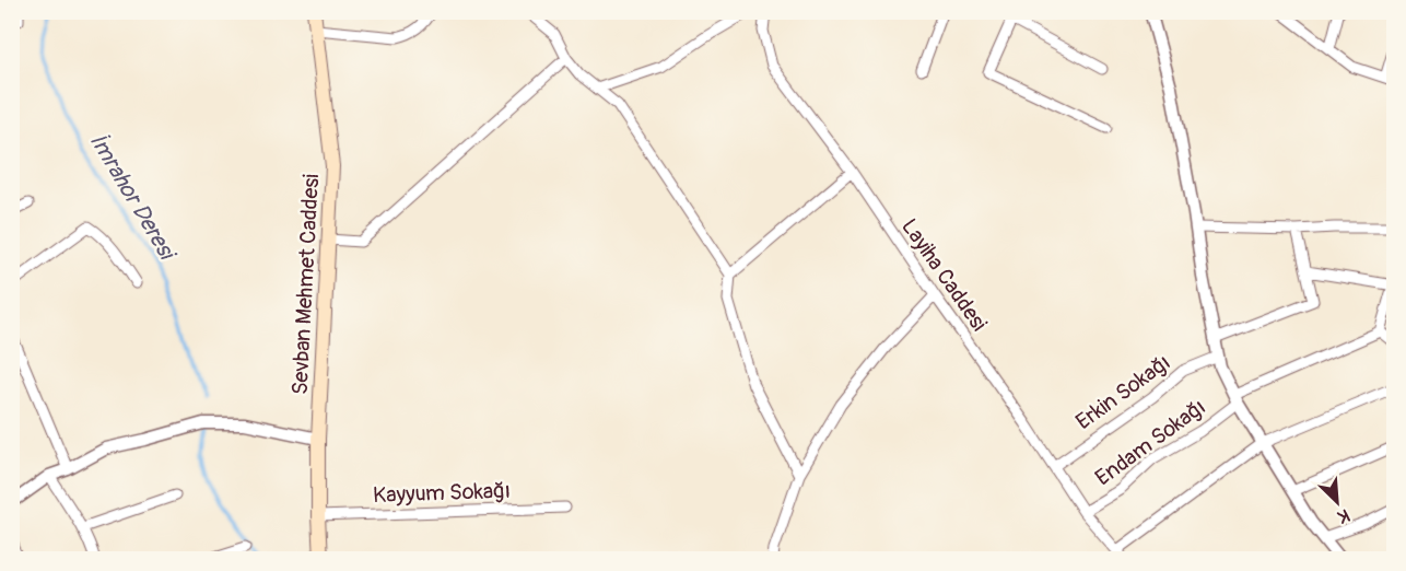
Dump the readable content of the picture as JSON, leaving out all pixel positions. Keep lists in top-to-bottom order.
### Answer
{
  "streets": {
    "main road": ["Sevban Mehmet Caddesi"],
    "street": [
      "Layiha Caddesi",
      "Erkin Sokağı",
      "Endam Sokağı",
      "Kayyum Sokağı"
    ]
  },
  "crossings": [
    ["Layiha Caddesi", "Erkin Sokağı"],
    ["Layiha Caddesi", "Endam Sokağı"],
    ["Sevban Mehmet Caddesi", "Kayyum Sokağı"]
  ],
  "water": ["İmrahor Deresi"],
  "north": "bottom right"
}
